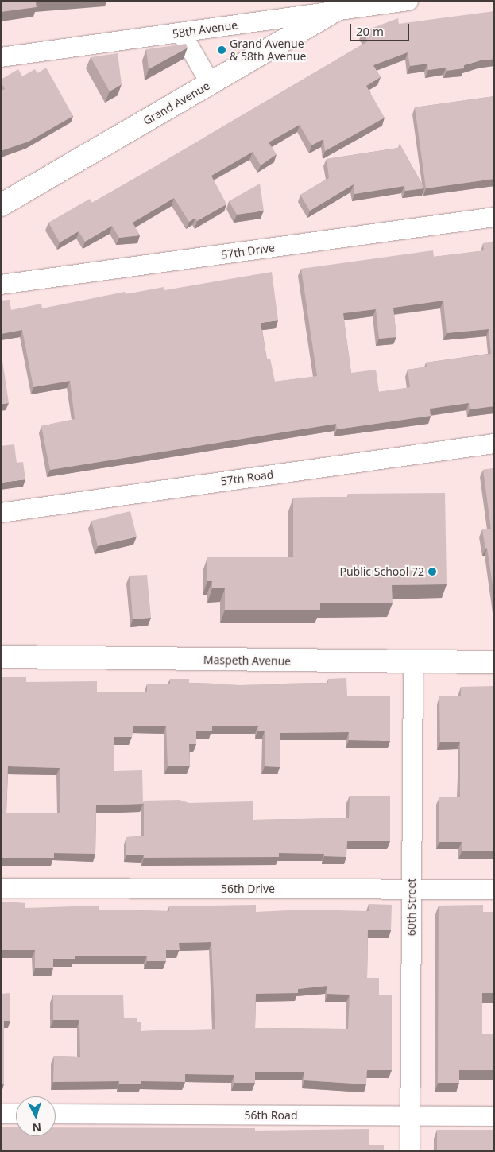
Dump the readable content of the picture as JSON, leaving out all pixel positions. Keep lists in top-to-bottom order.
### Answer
{
  "streets": {
    "street": [
      "58th Avenue",
      "Grand Avenue",
      "57th Drive",
      "57th Road",
      "Maspeth Avenue",
      "56th Drive",
      "60th Street",
      "56th Road"
    ]
  },
  "crossings": [
    ["58th Avenue", "Grand Avenue"],
    ["Maspeth Avenue", "60th Street"],
    ["56th Drive", "60th Street"],
    ["60th Street", "56th Road"]
  ],
  "places": ["Grand Avenue & 58th Avenue", "Public School 72"],
  "scale_bar": "20 m",
  "north": "bottom"
}
